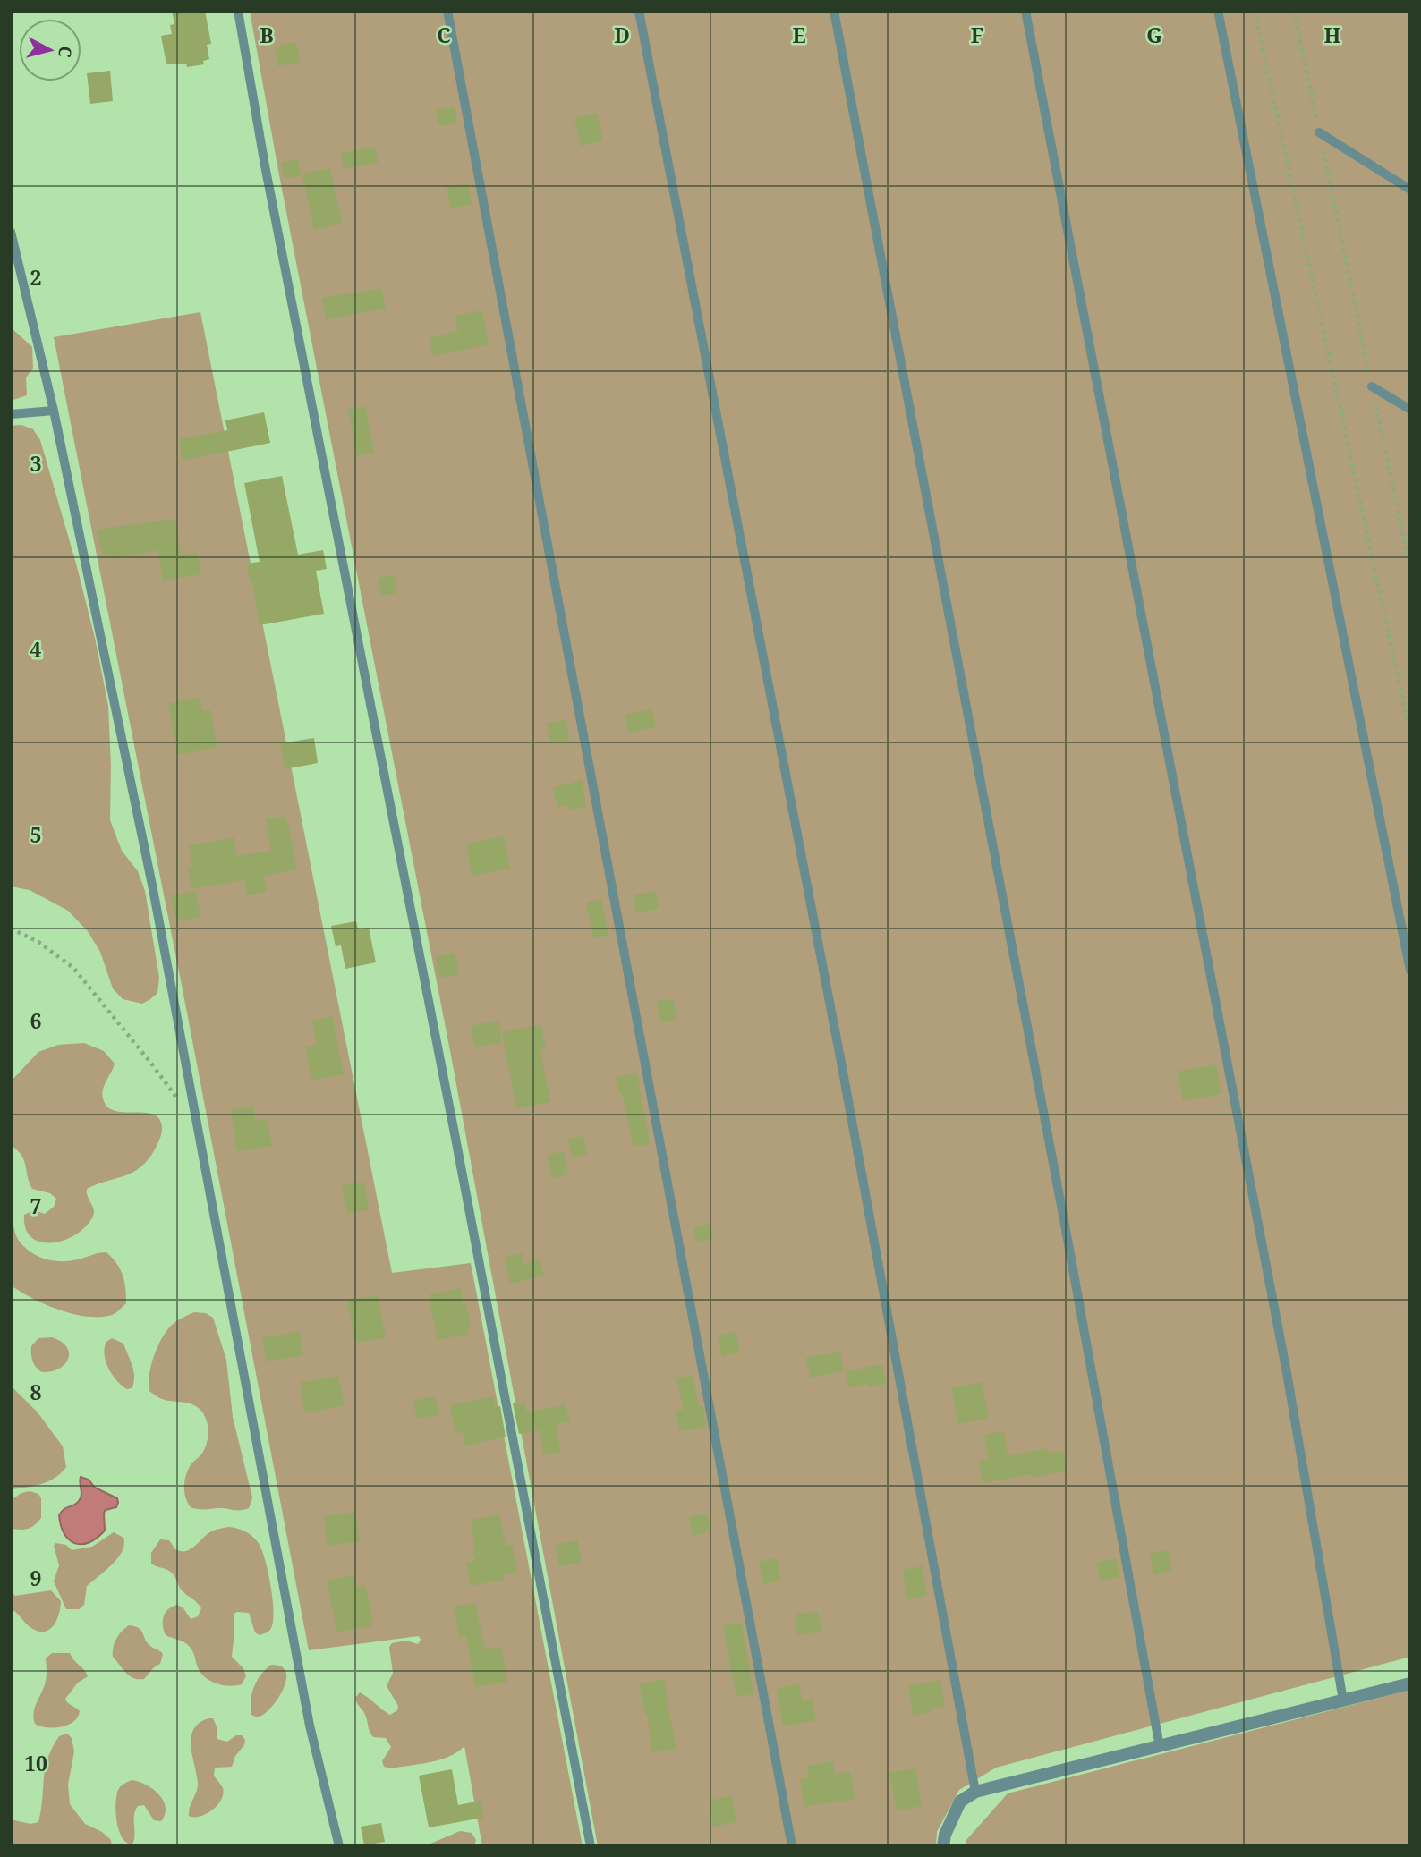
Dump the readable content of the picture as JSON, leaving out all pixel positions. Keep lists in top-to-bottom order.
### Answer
{
  "north": "right",
  "grid": {
    "columns": [
      "B",
      "C",
      "D",
      "E",
      "F",
      "G",
      "H"
    ],
    "rows": [
      "2",
      "3",
      "4",
      "5",
      "6",
      "7",
      "8",
      "9",
      "10"
    ]
  }
}
